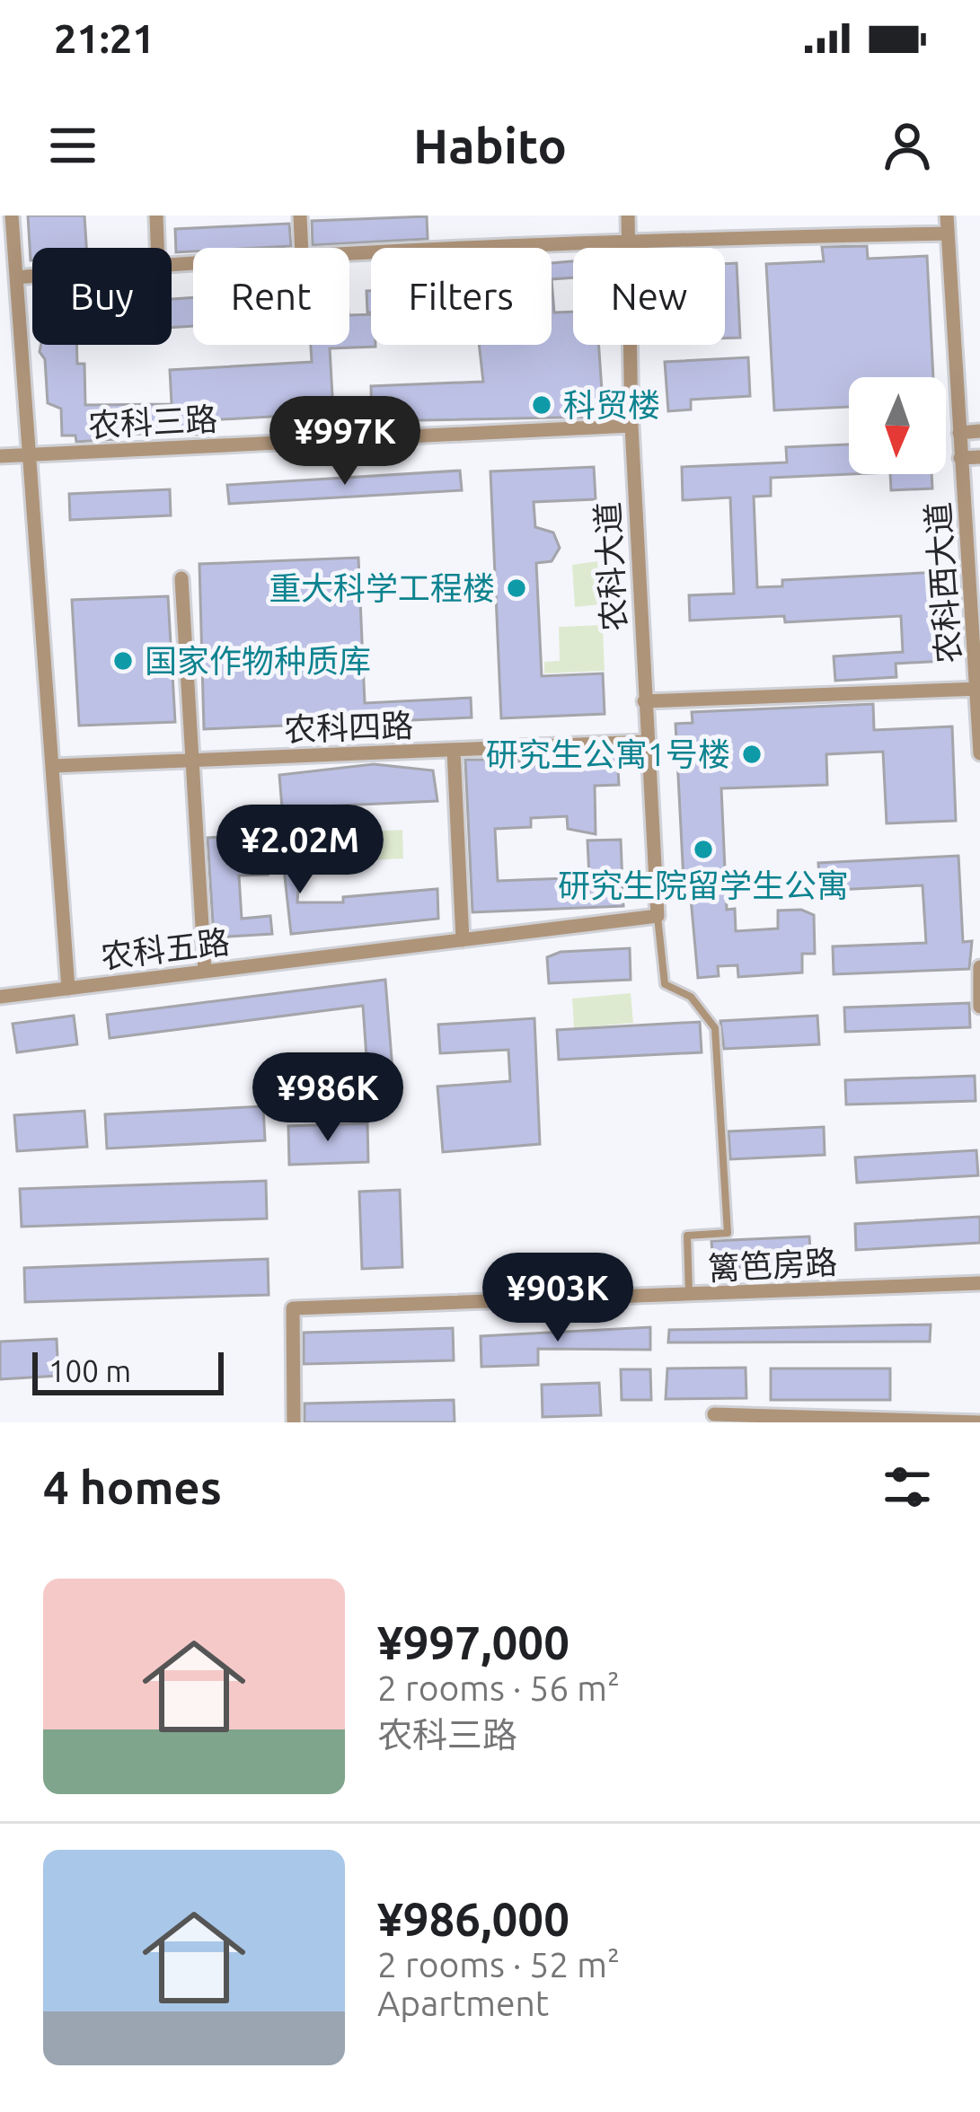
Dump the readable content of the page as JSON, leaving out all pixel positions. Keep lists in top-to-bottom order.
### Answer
{
  "streets": {
    "street": [
      "农科三路",
      "农科大道",
      "农科西大道",
      "农科四路",
      "农科五路",
      "篱笆房路"
    ]
  },
  "crossings": [
    ["农科三路", "农科大道"],
    ["农科大道", "农科四路"],
    ["农科大道", "农科五路"]
  ],
  "places": [
    "科贸楼",
    "重大科学工程楼",
    "国家作物种质库",
    "研究生公寓1号楼",
    "研究生院留学生公寓"
  ],
  "scale_bar": "100 m",
  "north": "bottom",
  "page": {
    "status": "21:21",
    "header": "Habito",
    "chip": [
      "Buy",
      "Rent",
      "Filters",
      "New"
    ],
    "price": [
      "¥997K",
      "¥2.02M",
      "¥986K",
      "¥903K"
    ],
    "scale": "100 m",
    "heading": "4 homes",
    "list": [
      {
        "name": "¥997,000",
        "note": "2 rooms · 56 m² · 农科三路"
      },
      {
        "name": "¥986,000",
        "note": "2 rooms · 52 m² · Apartment"
      }
    ]
  }
}
